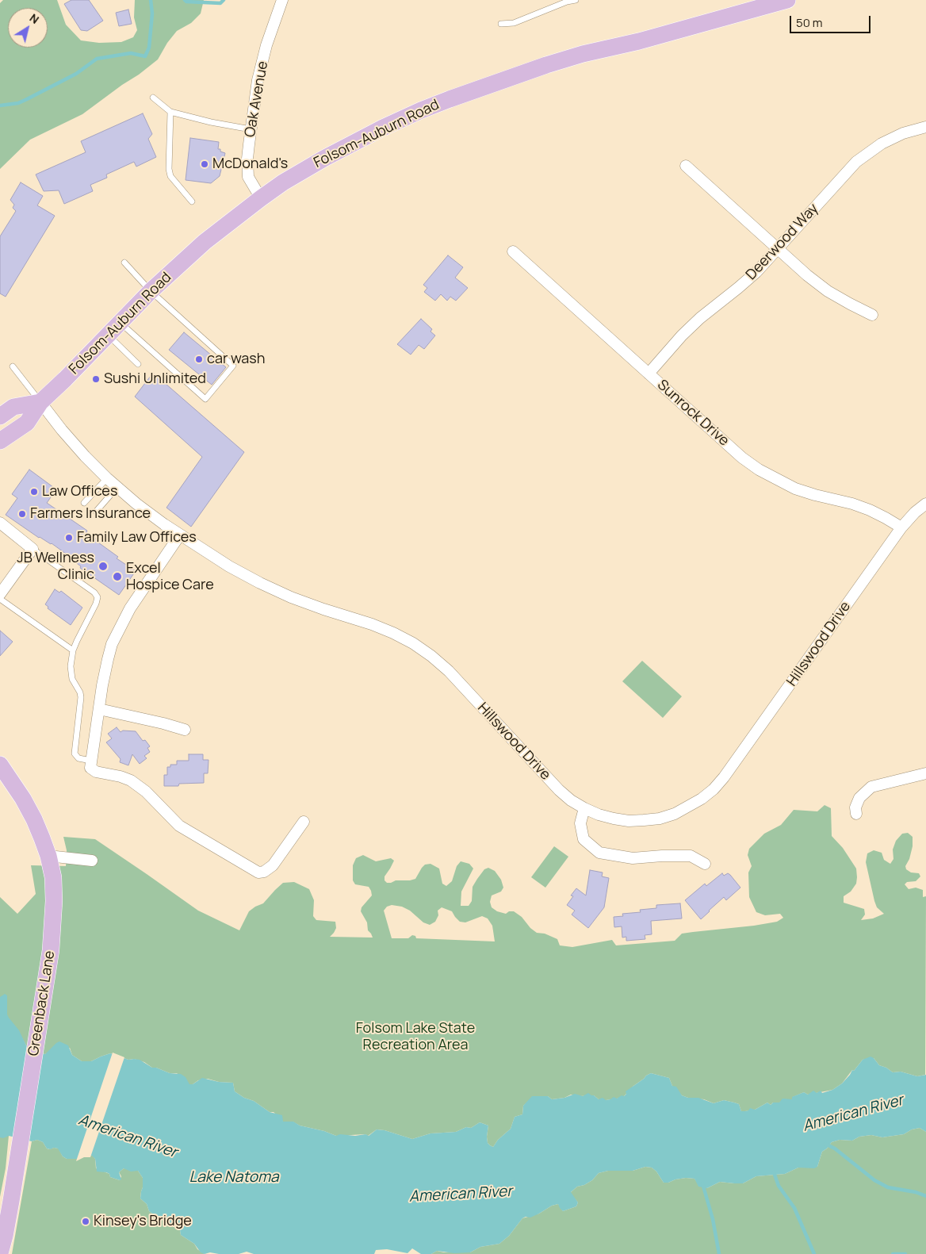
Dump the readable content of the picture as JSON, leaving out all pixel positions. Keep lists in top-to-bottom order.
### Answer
{
  "streets": {
    "main road": ["Folsom-Auburn Road", "Greenback Lane"],
    "street": [
      "Oak Avenue",
      "Deerwood Way",
      "Sunrock Drive",
      "Hillswood Drive"
    ]
  },
  "crossings": [
    ["Oak Avenue", "Folsom-Auburn Road"],
    ["Folsom-Auburn Road", "Hillswood Drive"],
    ["Deerwood Way", "Sunrock Drive"],
    ["Sunrock Drive", "Hillswood Drive"]
  ],
  "water": ["American River", "Lake Natoma"],
  "parks": ["Folsom Lake State Recreation Area"],
  "places": [
    "McDonald's",
    "car wash",
    "Sushi Unlimited",
    "Law Offices",
    "Farmers Insurance",
    "Family Law Offices",
    "JB Wellness Clinic",
    "Excel Hospice Care",
    "Kinsey's Bridge"
  ],
  "scale_bar": "50 m",
  "north": "top right"
}
